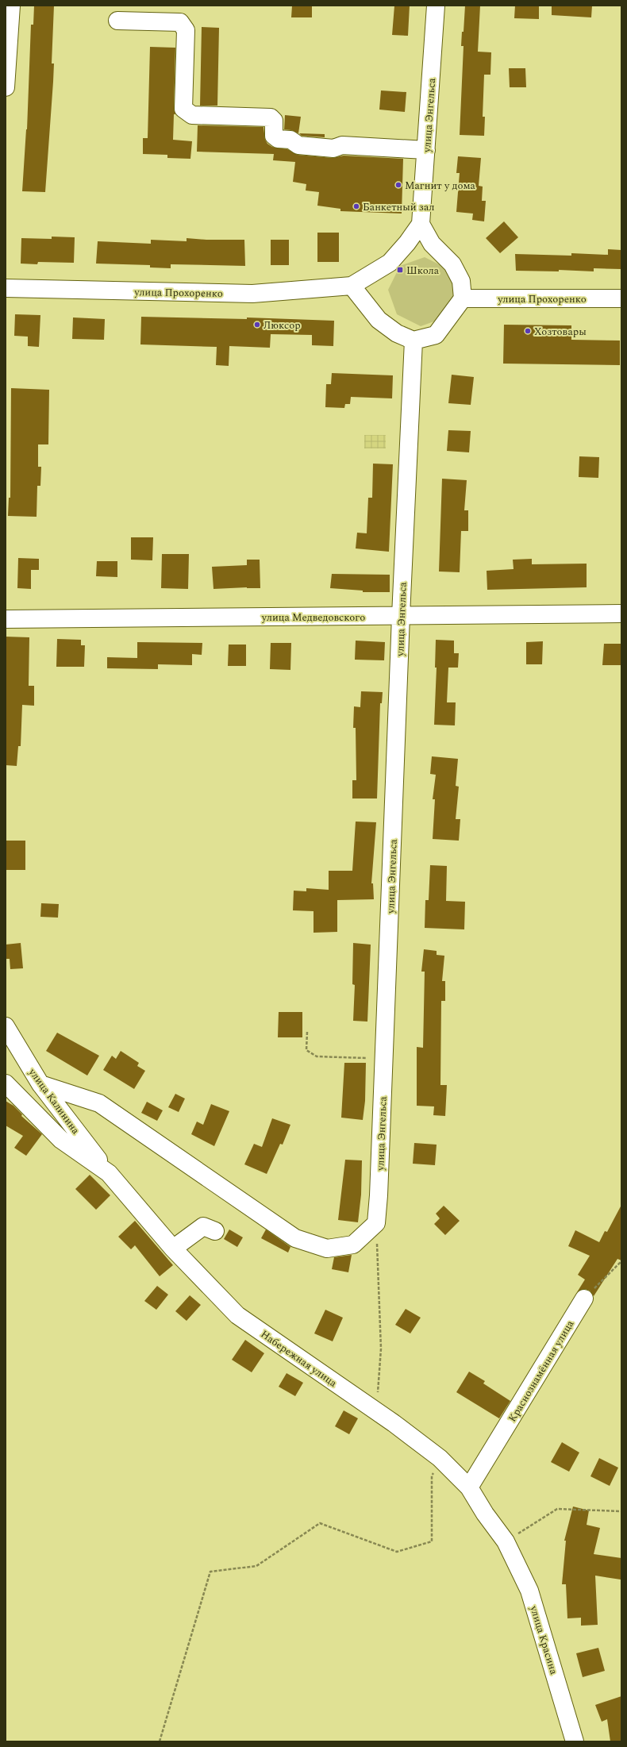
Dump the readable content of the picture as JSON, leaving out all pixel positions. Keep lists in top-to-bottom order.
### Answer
{
  "streets": {
    "street": [
      "улица Энгельса",
      "улица Прохоренко",
      "улица Медведовского",
      "улица Калинина",
      "Набережная улица",
      "Краснознамённая улица",
      "улица Красина"
    ]
  },
  "crossings": [
    ["улица Энгельса", "улица Прохоренко"],
    ["улица Энгельса", "улица Медведовского"],
    ["улица Калинина", "Набережная улица"],
    ["Набережная улица", "Краснознамённая улица"],
    ["Набережная улица", "улица Красина"]
  ],
  "places": {
    "other": [
      "Магнит у дома",
      "Банкетный зал",
      "Люксор",
      "Хозтовары"
    ],
    "transit": ["Школа"]
  }
}
